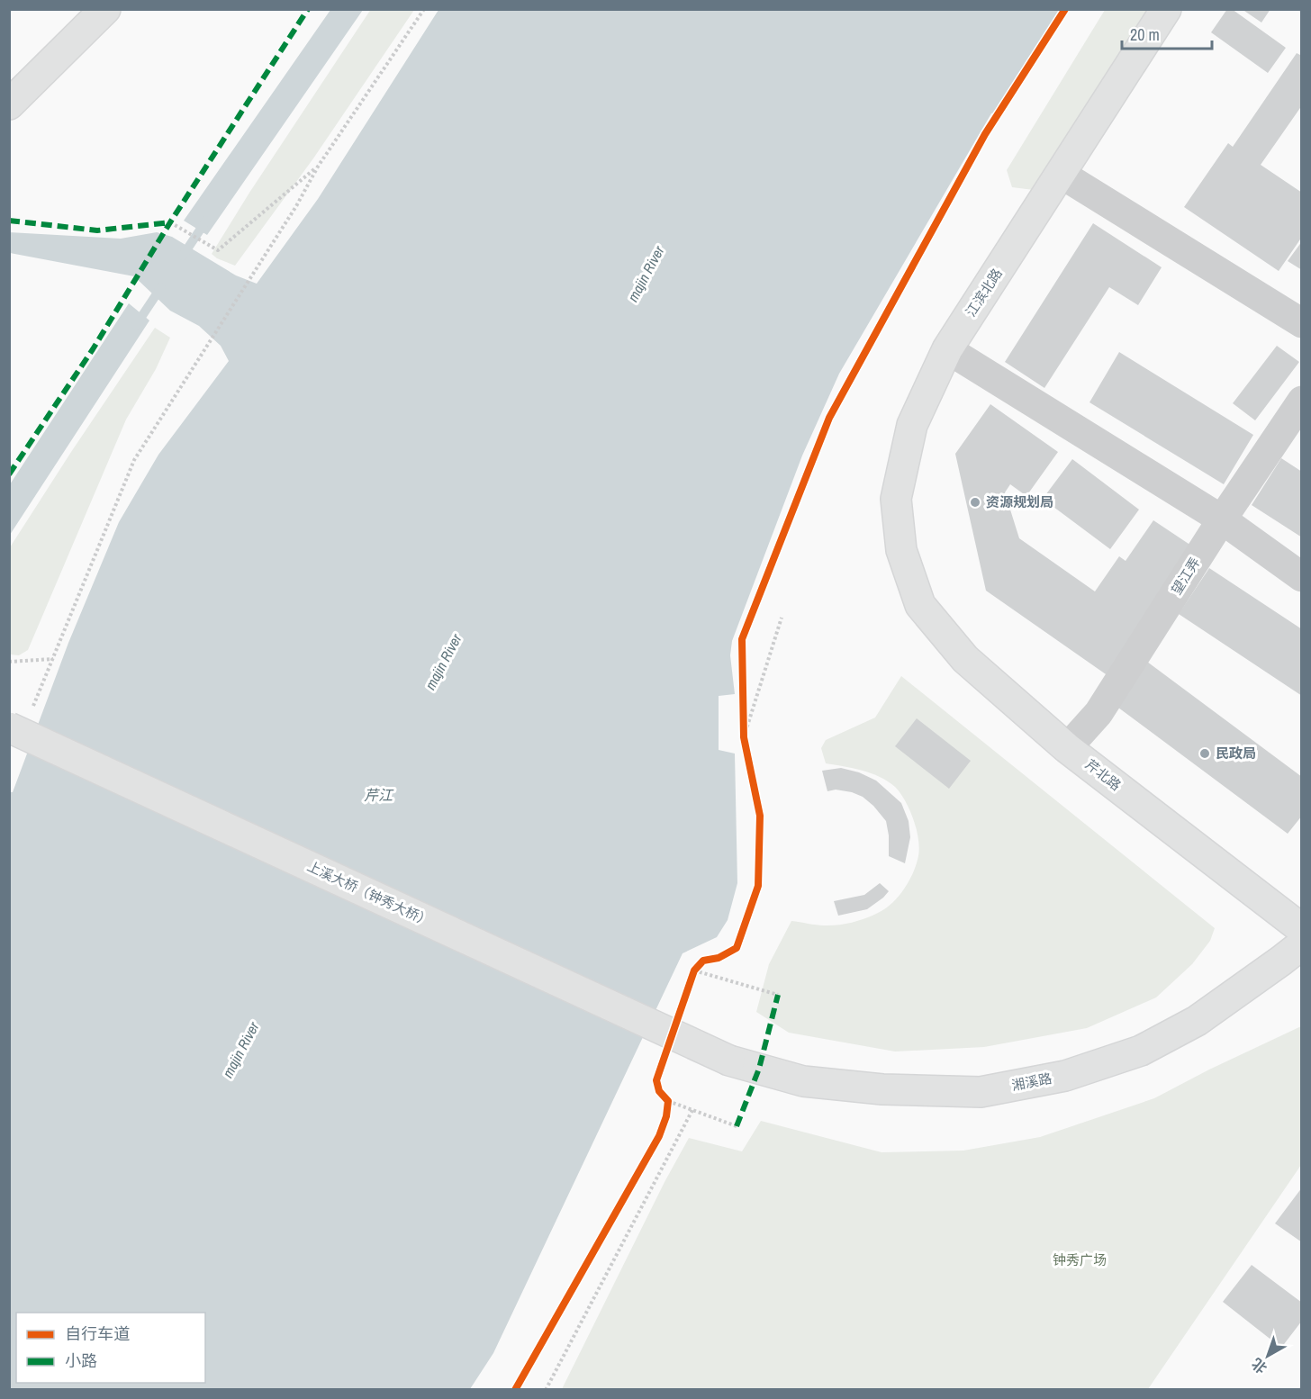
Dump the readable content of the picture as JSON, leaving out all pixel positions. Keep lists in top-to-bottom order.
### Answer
{
  "streets": {
    "main road": [
      "江滨北路",
      "芹北路",
      "上溪大桥（钟秀大桥）",
      "湘溪路"
    ],
    "lane": ["望江弄"]
  },
  "crossings": [
    ["江滨北路", "芹北路"],
    ["望江弄", "芹北路"],
    ["上溪大桥（钟秀大桥）", "湘溪路"]
  ],
  "water": ["majin River", "芹江"],
  "parks": ["钟秀广场"],
  "places": ["资源规划局", "民政局"],
  "legend": ["自行车道", "小路"],
  "scale_bar": "20 m",
  "north": "bottom left"
}
